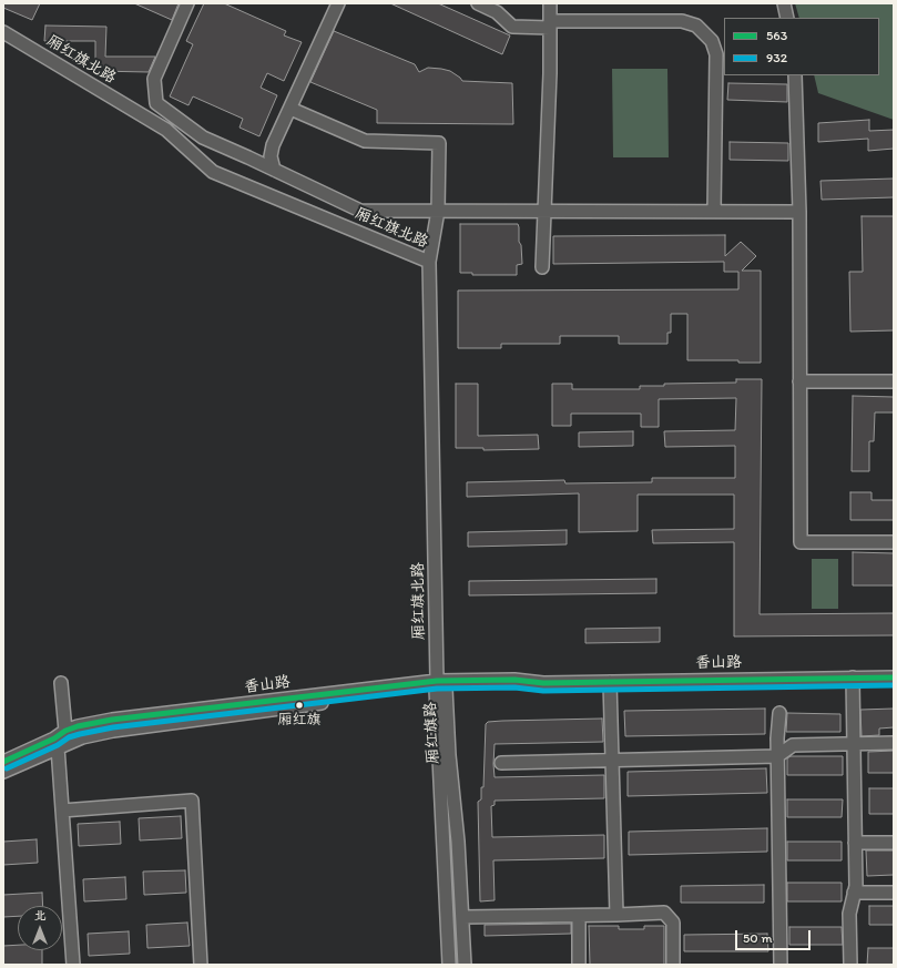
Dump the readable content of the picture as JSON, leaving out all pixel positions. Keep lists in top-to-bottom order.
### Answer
{
  "streets": {
    "street": ["厢红旗北路", "香山路", "厢红旗路"]
  },
  "crossings": [
    ["厢红旗北路", "香山路"],
    ["厢红旗北路", "厢红旗路"],
    ["香山路", "厢红旗路"]
  ],
  "places": ["厢红旗"],
  "lines": ["transit line 563", "transit line 932"],
  "legend": ["563", "932"],
  "scale_bar": "50 m",
  "north": "top"
}
